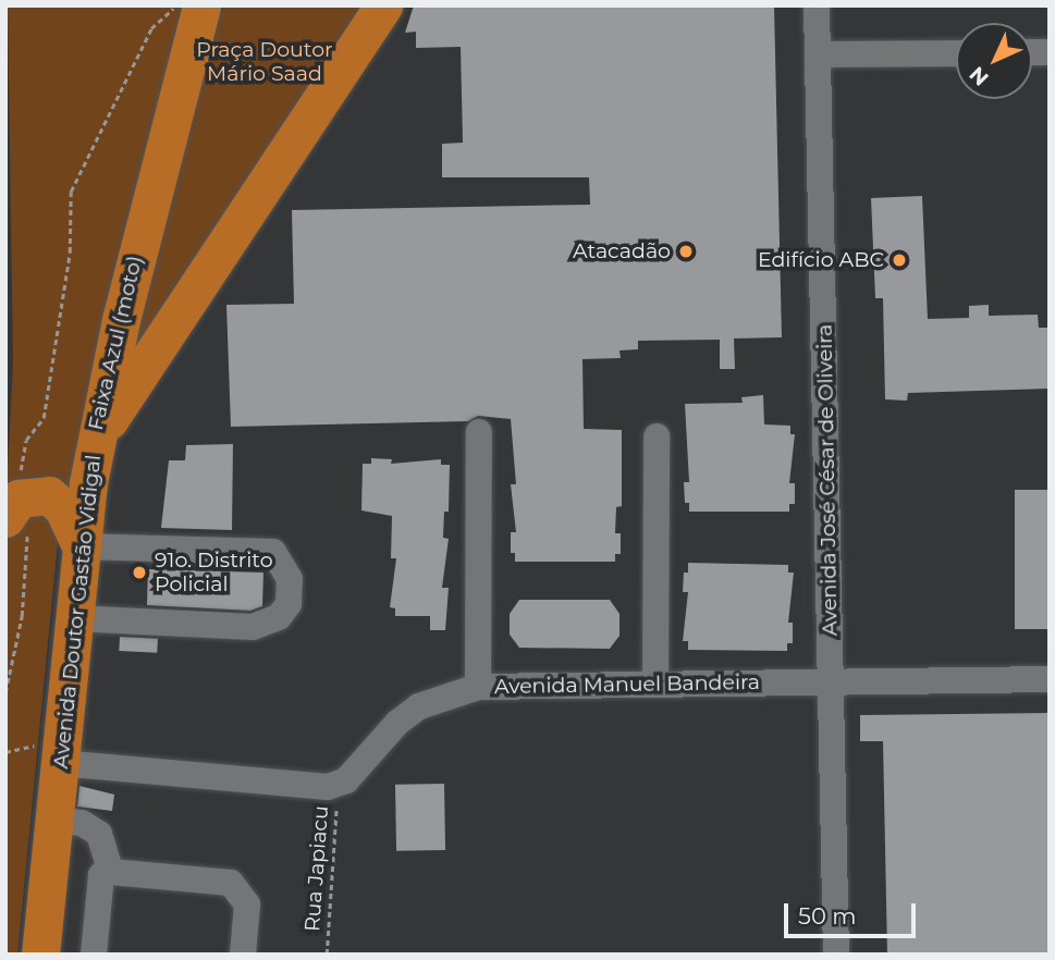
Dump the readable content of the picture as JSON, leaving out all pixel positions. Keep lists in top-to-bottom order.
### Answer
{
  "streets": {
    "highway": ["Avenida Doutor Gastão Vidigal"],
    "street": ["Faixa Azul (moto)", "Avenida José César de Oliveira", "Avenida Manuel Bandeira"],
    "path": ["Rua Japiacu"]
  },
  "crossings": [
    ["Faixa Azul (moto)", "Avenida Doutor Gastão Vidigal"],
    ["Avenida José César de Oliveira", "Avenida Manuel Bandeira"],
    ["Avenida Manuel Bandeira", "Rua Japiacu"]
  ],
  "parks": ["Praça Doutor Mário Saad"],
  "places": ["Atacadão", "Edifício ABC", "91o. Distrito Policial"],
  "scale_bar": "50 m",
  "north": "bottom left"
}
